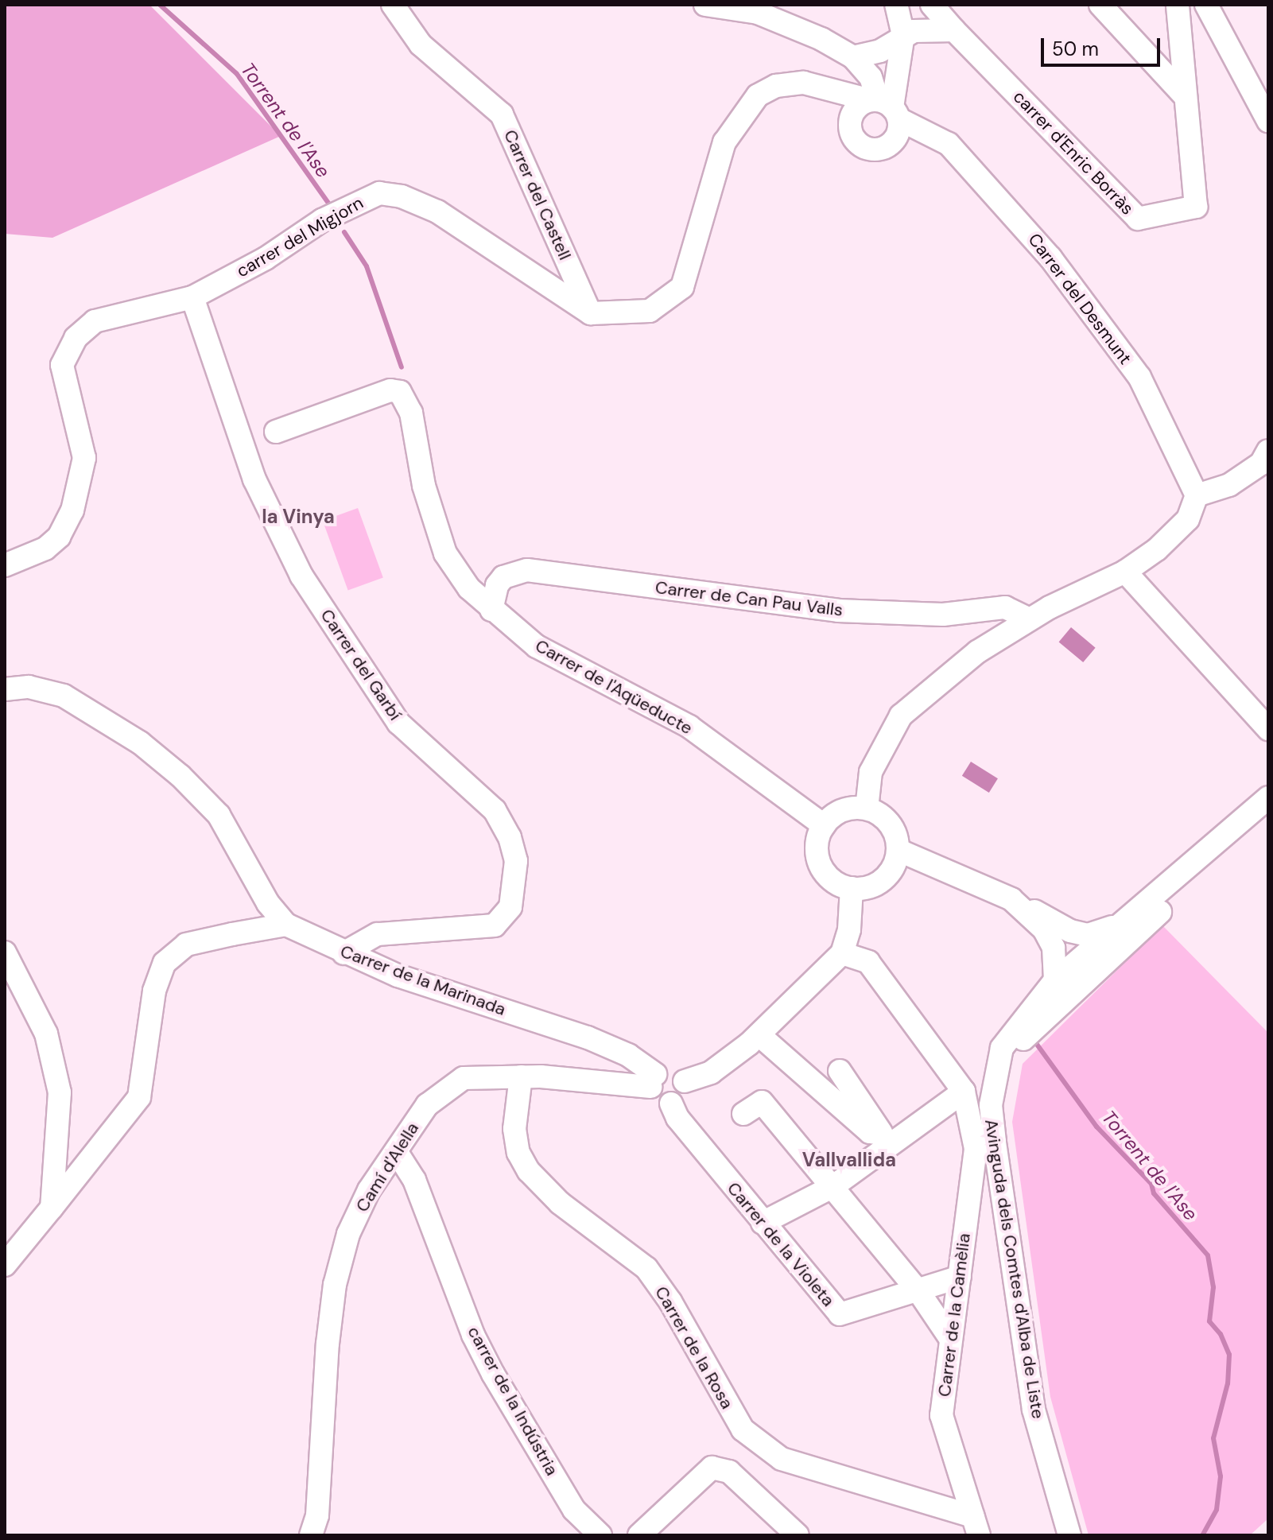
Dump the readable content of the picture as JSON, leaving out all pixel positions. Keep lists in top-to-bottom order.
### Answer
{
  "streets": {
    "street": [
      "carrer d'Enric Borràs",
      "Carrer del Castell",
      "carrer del Migjorn",
      "Carrer del Desmunt",
      "Carrer de Can Pau Valls",
      "Carrer del Garbí",
      "Carrer de l'Aqüeducte",
      "Carrer de la Marinada",
      "Camí d'Alella",
      "Carrer de la Violeta",
      "Avinguda dels Comtes d'Alba de Liste",
      "Carrer de la Camèlia",
      "Carrer de la Rosa",
      "carrer de la Indústria"
    ]
  },
  "crossings": [
    ["Carrer del Castell", "carrer del Migjorn"],
    ["carrer del Migjorn", "Carrer del Garbí"],
    ["Carrer de Can Pau Valls", "Carrer de l'Aqüeducte"],
    ["Carrer del Garbí", "Carrer de la Marinada"],
    ["Carrer de la Marinada", "Camí d'Alella"],
    ["Carrer de la Marinada", "Carrer de la Violeta"],
    ["Camí d'Alella", "Carrer de la Violeta"],
    ["Camí d'Alella", "Carrer de la Rosa"],
    ["Camí d'Alella", "carrer de la Indústria"],
    ["Carrer de la Violeta", "Carrer de la Camèlia"],
    ["Carrer de la Camèlia", "Carrer de la Rosa"]
  ],
  "districts": ["la Vinya", "Vallvallida"],
  "water": ["Torrent de l'Ase"],
  "scale_bar": "50 m"
}
